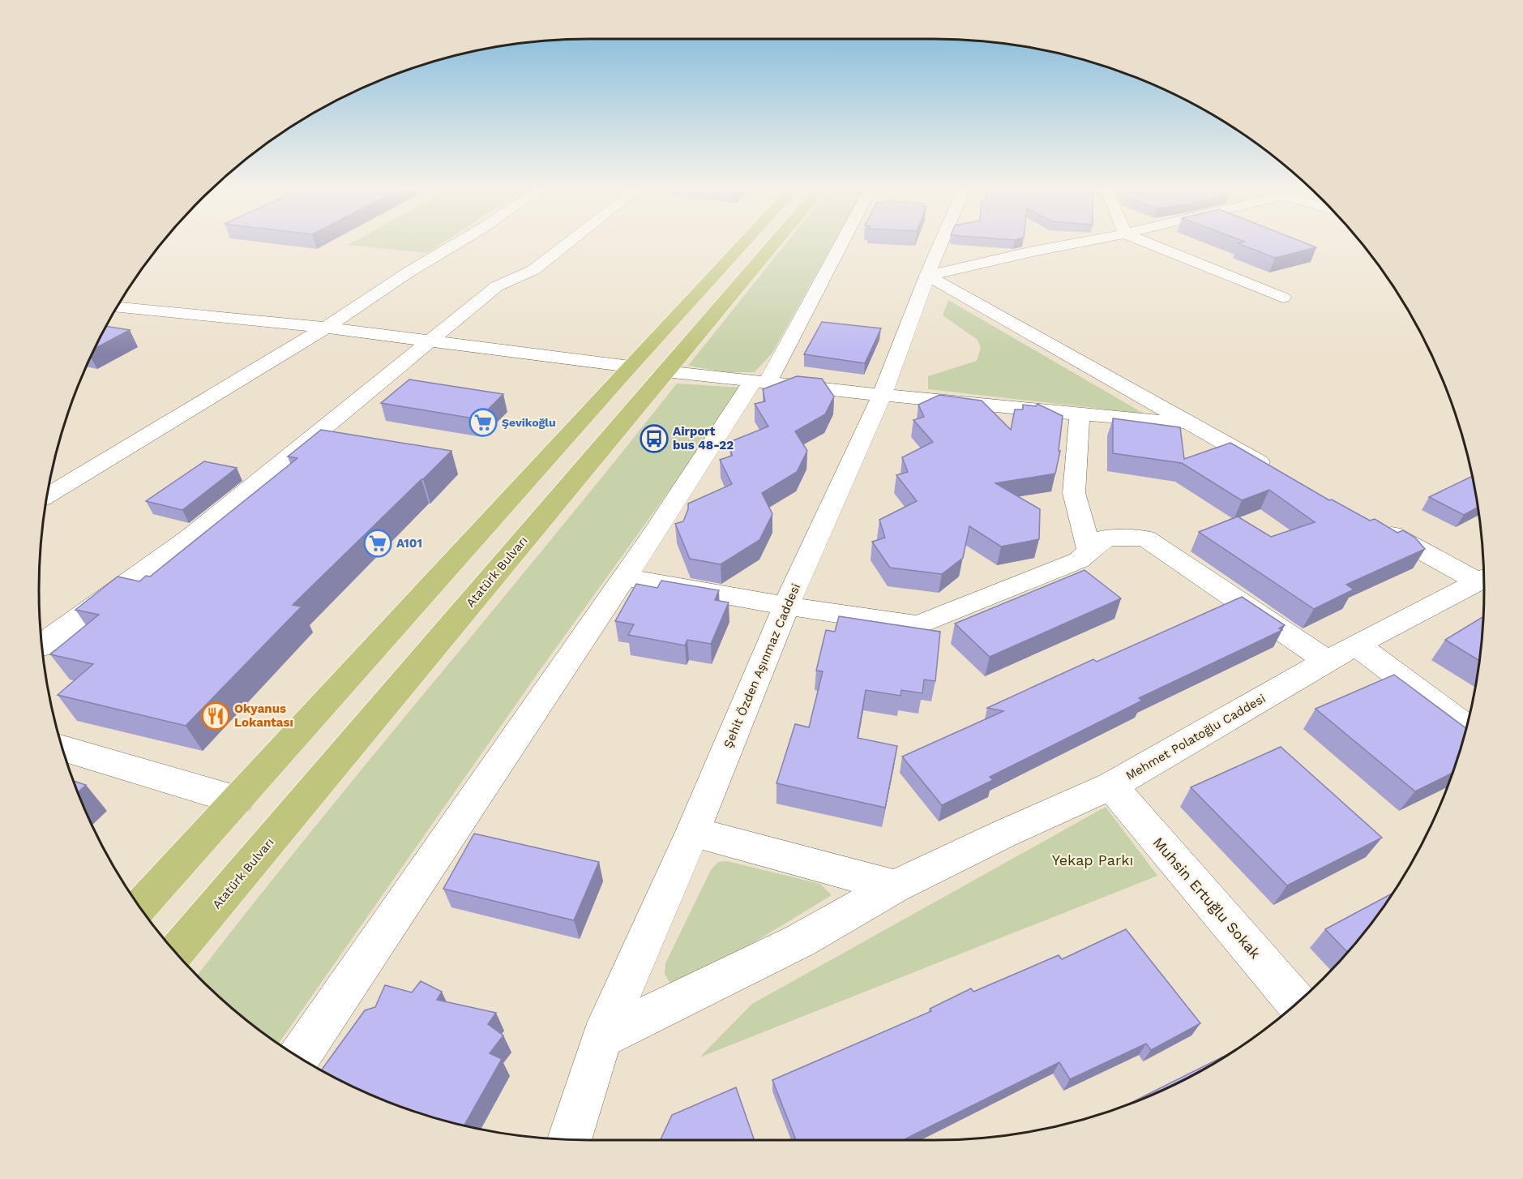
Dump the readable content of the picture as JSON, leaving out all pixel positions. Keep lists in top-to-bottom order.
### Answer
{
  "streets": {
    "main road": ["Atatürk Bulvarı"],
    "street": ["Şehit Özden Aşınmaz Caddesi", "Mehmet Polatoğlu Caddesi", "Muhsin Ertuğlu Sokak"]
  },
  "crossings": [
    ["Şehit Özden Aşınmaz Caddesi", "Mehmet Polatoğlu Caddesi"],
    ["Mehmet Polatoğlu Caddesi", "Muhsin Ertuğlu Sokak"]
  ],
  "parks": ["Yekap Parkı"],
  "places": {
    "supermarket": ["Şevikoğlu", "A101"],
    "bus stop": ["Airport bus 48-22"],
    "restaurant": ["Okyanus Lokantası"]
  }
}
